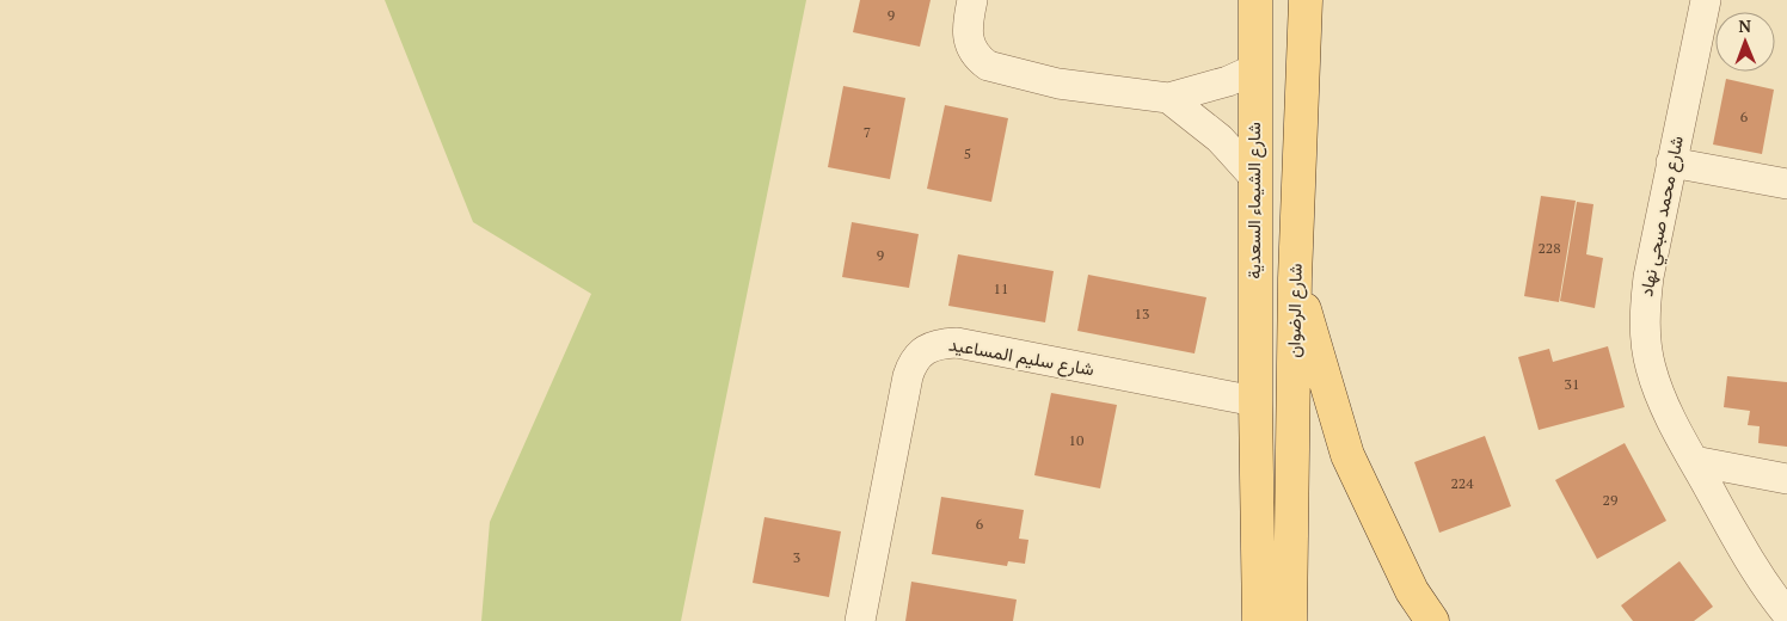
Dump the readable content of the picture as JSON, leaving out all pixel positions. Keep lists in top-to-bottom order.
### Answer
{
  "streets": {
    "main road": ["شارع الشيماء السعدية", "شارع الرضوان"],
    "street": ["شارع محمد صبحي نهاد", "شارع سليم المساعيد"]
  },
  "crossings": [
    ["شارع الشيماء السعدية", "شارع سليم المساعيد"]
  ],
  "house_numbers": [
    "9",
    "6",
    "7",
    "5",
    "228",
    "9",
    "11",
    "13",
    "31",
    "10",
    "224",
    "29",
    "6",
    "3"
  ],
  "north": "top"
}
